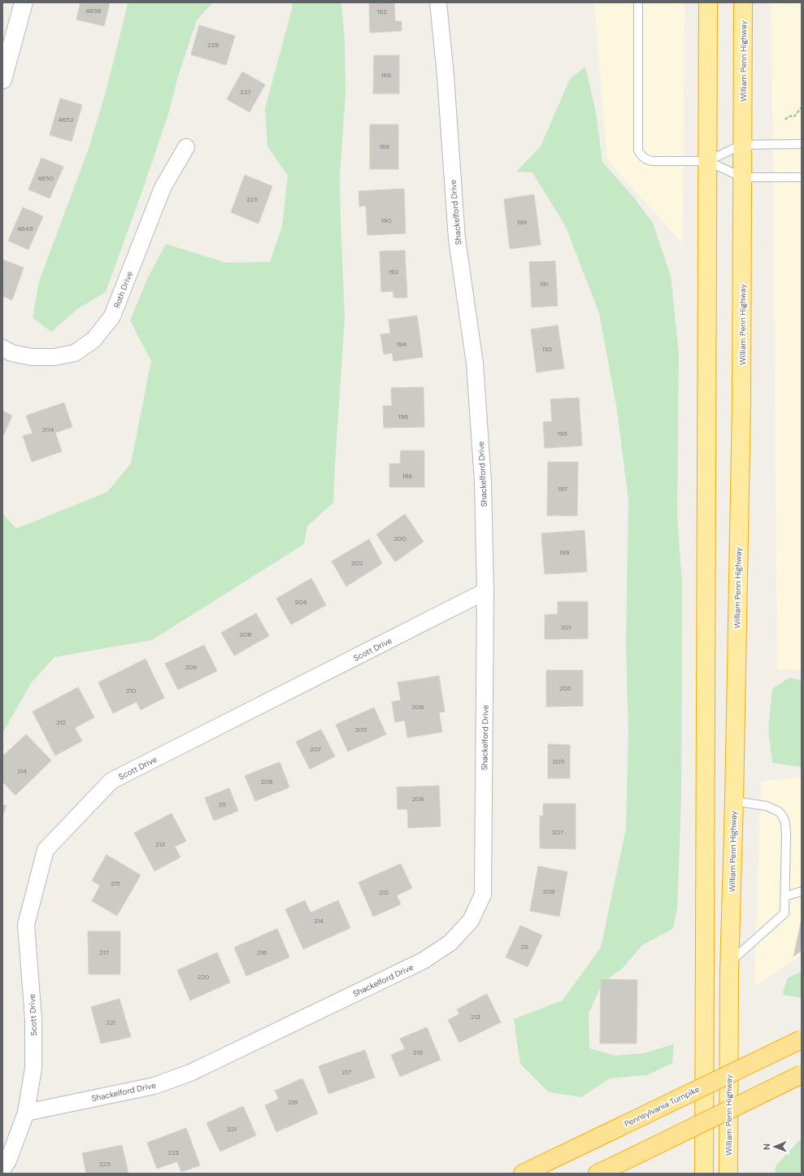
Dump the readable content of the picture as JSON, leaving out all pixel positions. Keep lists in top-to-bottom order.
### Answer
{
  "streets": {
    "highway": ["William Penn Highway", "Pennsylvania Turnpike"],
    "street": ["Shackelford Drive", "Roth Drive", "Scott Drive"]
  },
  "crossings": [
    ["Shackelford Drive", "Scott Drive"]
  ],
  "house_numbers": [
    "4656",
    "182",
    "229",
    "186",
    "227",
    "4652",
    "188",
    "4650",
    "225",
    "190",
    "189",
    "4648",
    "192",
    "191",
    "194",
    "193",
    "196",
    "204",
    "195",
    "198",
    "197",
    "200",
    "199",
    "202",
    "204",
    "201",
    "206",
    "208",
    "203",
    "210",
    "206",
    "212",
    "205",
    "207",
    "205",
    "214",
    "209",
    "208",
    "211",
    "207",
    "213",
    "215",
    "209",
    "212",
    "214",
    "211",
    "217",
    "216",
    "220",
    "213",
    "221",
    "215",
    "217",
    "219",
    "221",
    "223",
    "225"
  ],
  "north": "left"
}
